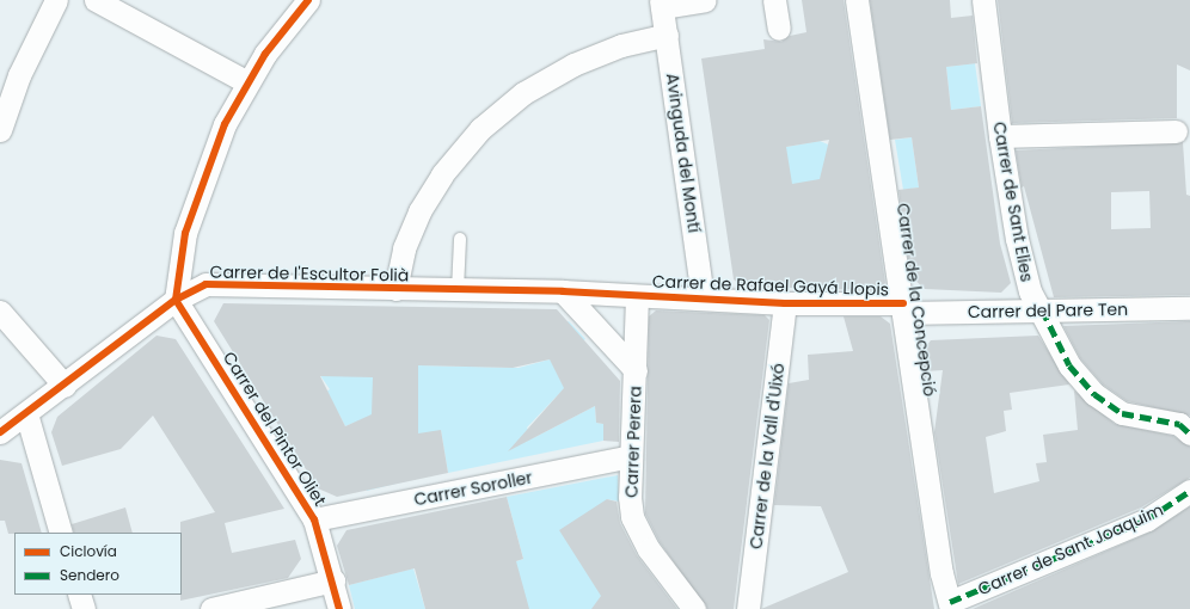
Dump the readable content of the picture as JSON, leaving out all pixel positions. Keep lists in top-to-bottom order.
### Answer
{
  "streets": {
    "street": [
      "Avinguda del Montí",
      "Carrer de Sant Elies",
      "Carrer de l'Escultor Folià",
      "Carrer de Rafael Gayá Llopis",
      "Carrer de la Concepció",
      "Carrer del Pare Ten",
      "Carrer del Pintor Oliet",
      "Carrer Perera",
      "Carrer de la Vall d'Uixó",
      "Carrer Soroller",
      "Carrer de Sant Joaquim"
    ]
  },
  "crossings": [
    ["Avinguda del Montí", "Carrer de Rafael Gayá Llopis"],
    ["Carrer de Sant Elies", "Carrer del Pare Ten"],
    ["Carrer de l'Escultor Folià", "Carrer de Rafael Gayá Llopis"],
    ["Carrer de l'Escultor Folià", "Carrer del Pintor Oliet"],
    ["Carrer de l'Escultor Folià", "Carrer Perera"],
    ["Carrer de Rafael Gayá Llopis", "Carrer de la Concepció"],
    ["Carrer de Rafael Gayá Llopis", "Carrer del Pare Ten"],
    ["Carrer de Rafael Gayá Llopis", "Carrer Perera"],
    ["Carrer de Rafael Gayá Llopis", "Carrer de la Vall d'Uixó"],
    ["Carrer de la Concepció", "Carrer del Pare Ten"],
    ["Carrer de la Concepció", "Carrer de Sant Joaquim"],
    ["Carrer del Pintor Oliet", "Carrer Soroller"],
    ["Carrer Perera", "Carrer Soroller"]
  ],
  "legend": ["Ciclovía", "Sendero"]
}
